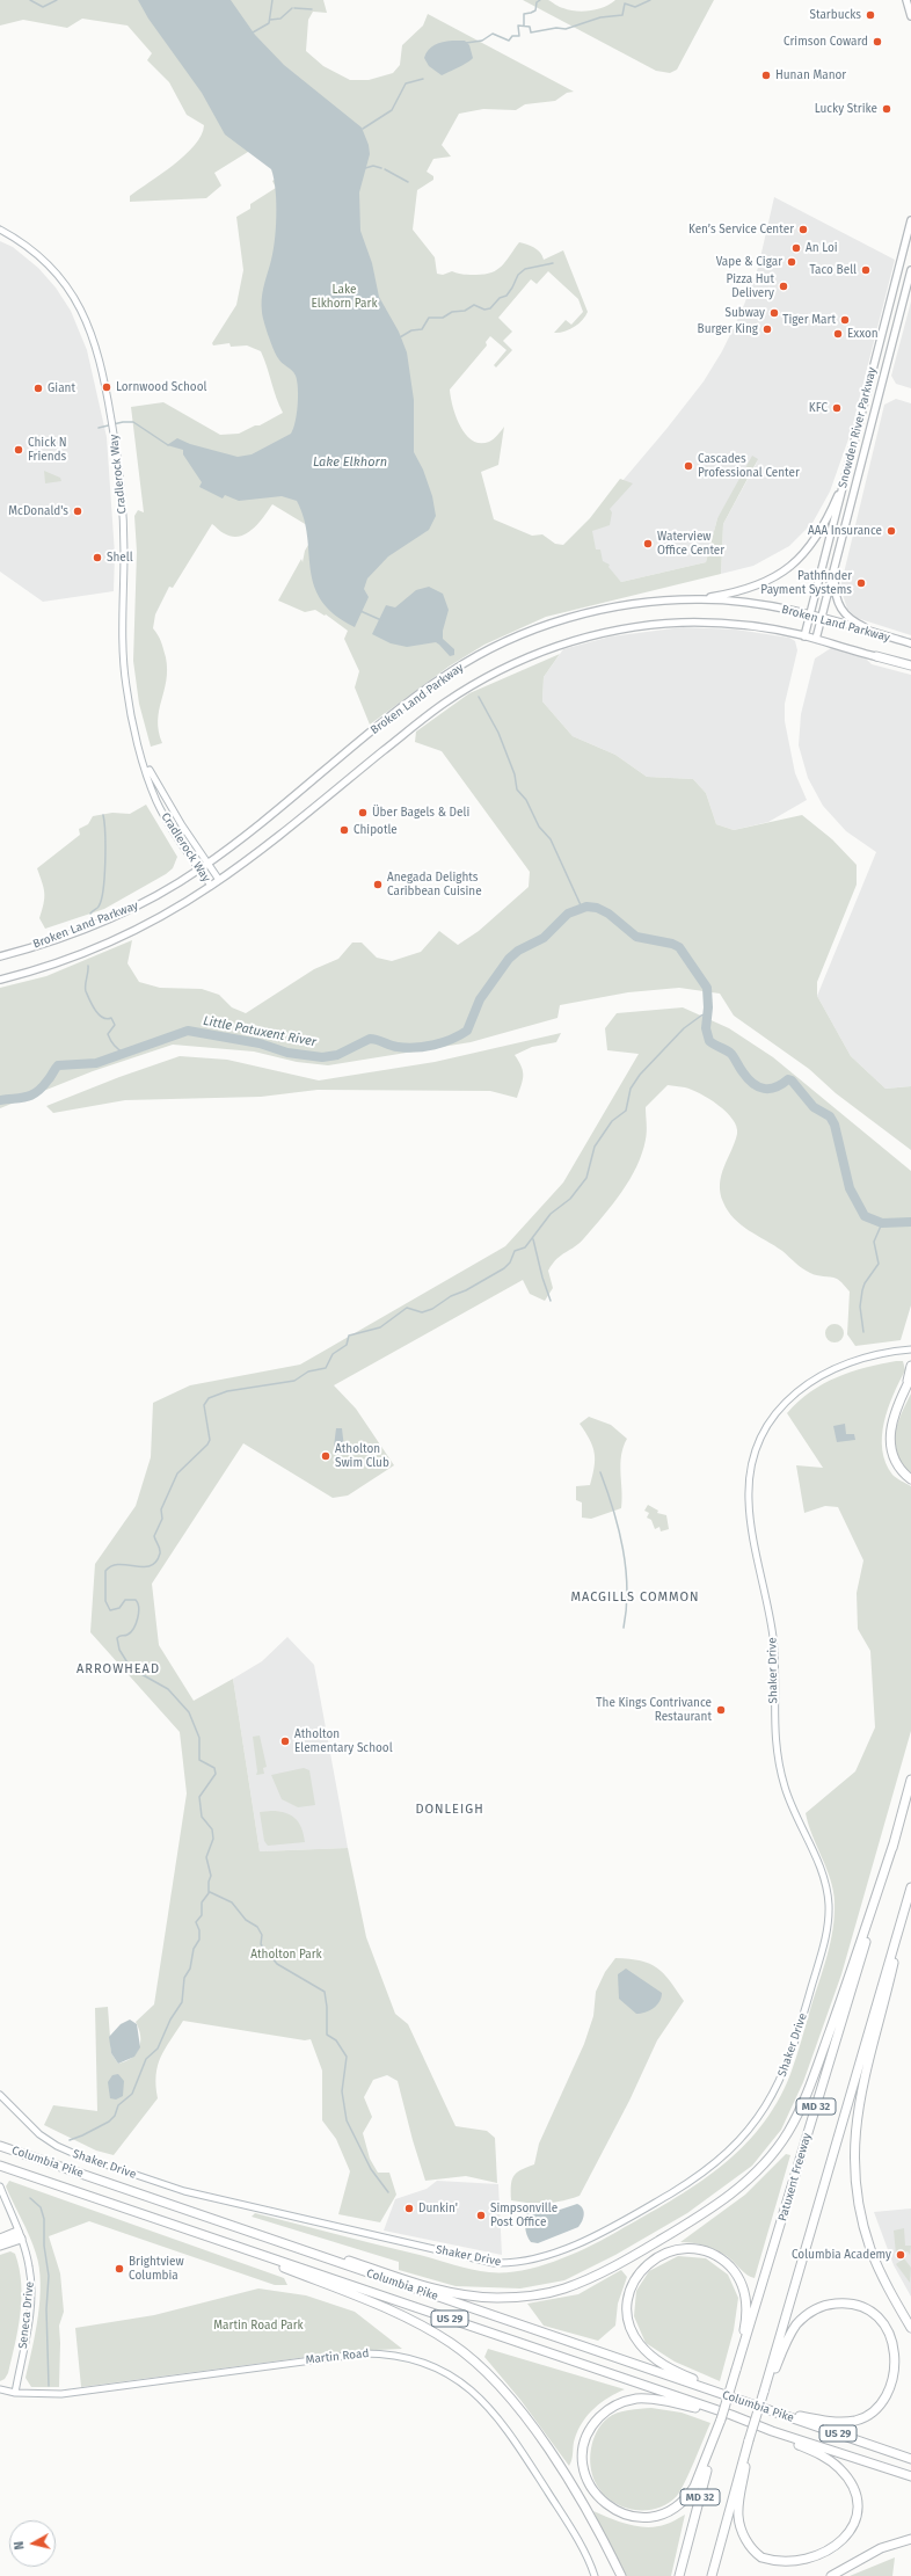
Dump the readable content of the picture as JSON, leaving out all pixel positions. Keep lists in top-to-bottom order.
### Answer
{
  "streets": {
    "highway": [
      "MD 32",
      "Columbia Pike",
      "Patuxent Freeway",
      "US 29"
    ],
    "main road": ["Snowden River Parkway", "Broken Land Parkway"],
    "street": [
      "Cradlerock Way",
      "Shaker Drive",
      "Seneca Drive",
      "Martin Road"
    ]
  },
  "crossings": [
    ["Snowden River Parkway", "Broken Land Parkway"],
    ["Cradlerock Way", "Broken Land Parkway"],
    ["Seneca Drive", "Martin Road"]
  ],
  "districts": ["MACGILLS COMMON", "ARROWHEAD", "DONLEIGH"],
  "water": ["Lake Elkhorn", "Little Patuxent River"],
  "parks": ["Lake Elkhorn Park", "Atholton Park", "Martin Road Park"],
  "places": [
    "Starbucks",
    "Crimson Coward",
    "Hunan Manor",
    "Lucky Strike",
    "Ken’s Service Center",
    "An Loi",
    "Vape & Cigar",
    "Taco Bell",
    "Pizza Hut Delivery",
    "Subway",
    "Tiger Mart",
    "Burger King",
    "Exxon",
    "Lornwood School",
    "Giant",
    "KFC",
    "Chick N Friends",
    "Cascades Professional Center",
    "McDonald's",
    "AAA Insurance",
    "Waterview Office Center",
    "Shell",
    "Pathfinder Payment Systems",
    "Über Bagels & Deli",
    "Chipotle",
    "Anegada Delights Caribbean Cuisine",
    "Atholton Swim Club",
    "The Kings Contrivance Restaurant",
    "Atholton Elementary School",
    "Dunkin'",
    "Simpsonville Post Office",
    "Columbia Academy",
    "Brightview Columbia"
  ],
  "north": "left"
}
